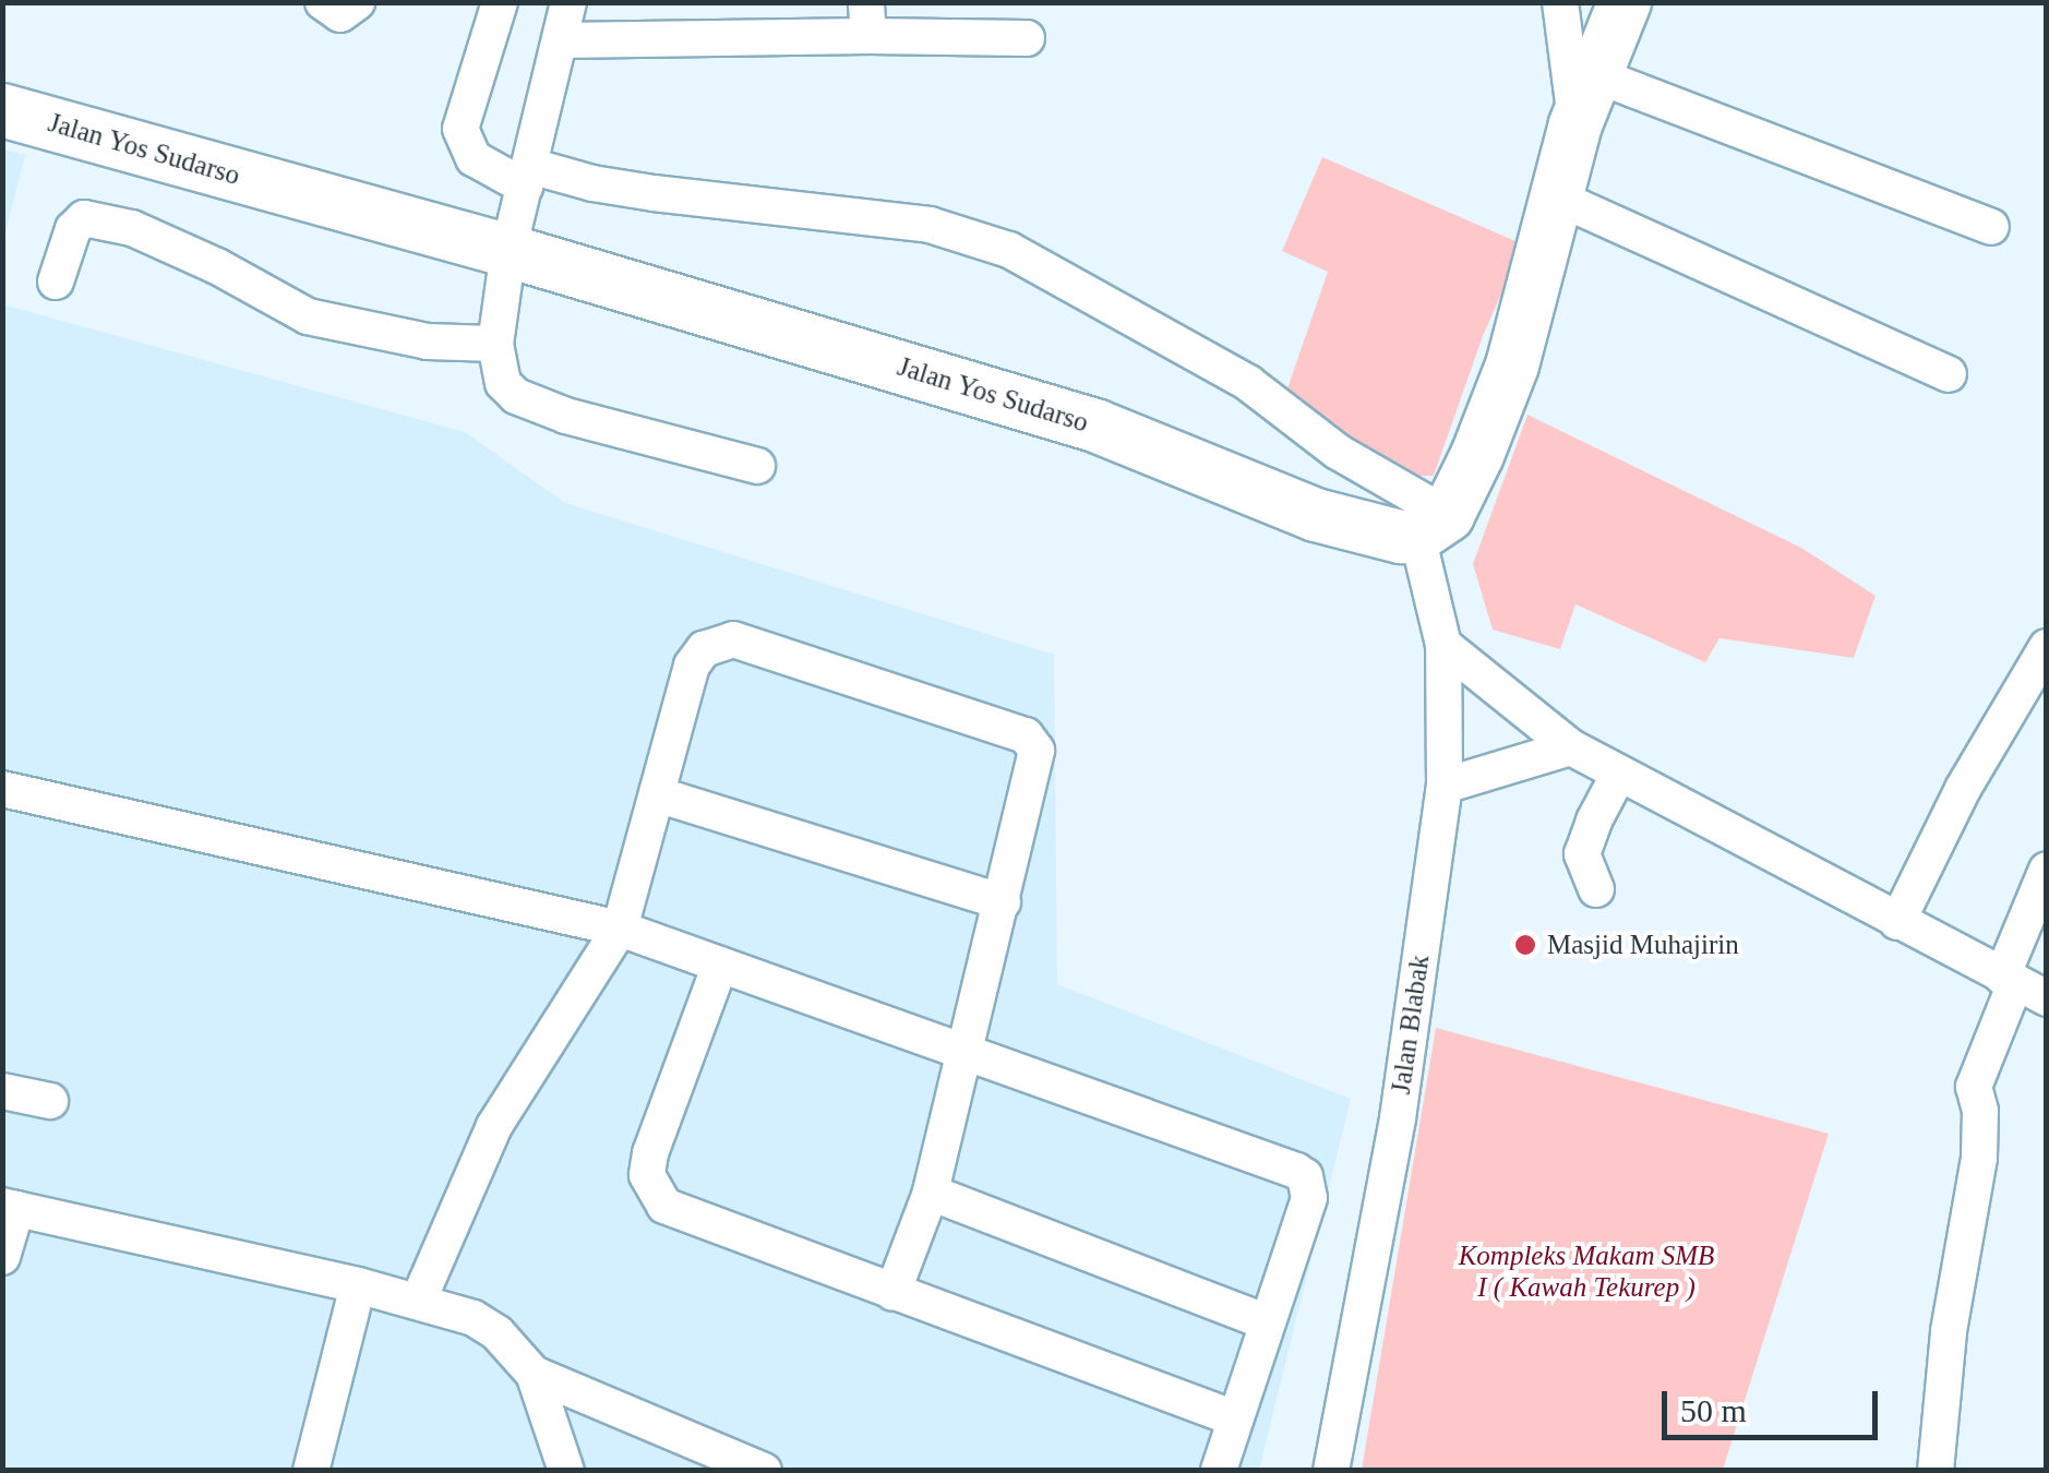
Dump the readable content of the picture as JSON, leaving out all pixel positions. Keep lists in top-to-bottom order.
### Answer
{
  "streets": {
    "highway": ["Jalan Yos Sudarso"],
    "street": ["Jalan Blabak"]
  },
  "crossings": [
    ["Jalan Yos Sudarso", "Jalan Blabak"]
  ],
  "parks": ["Kompleks Makam SMB I ( Kawah Tekurep )"],
  "places": ["Masjid Muhajirin"],
  "scale_bar": "50 m"
}
